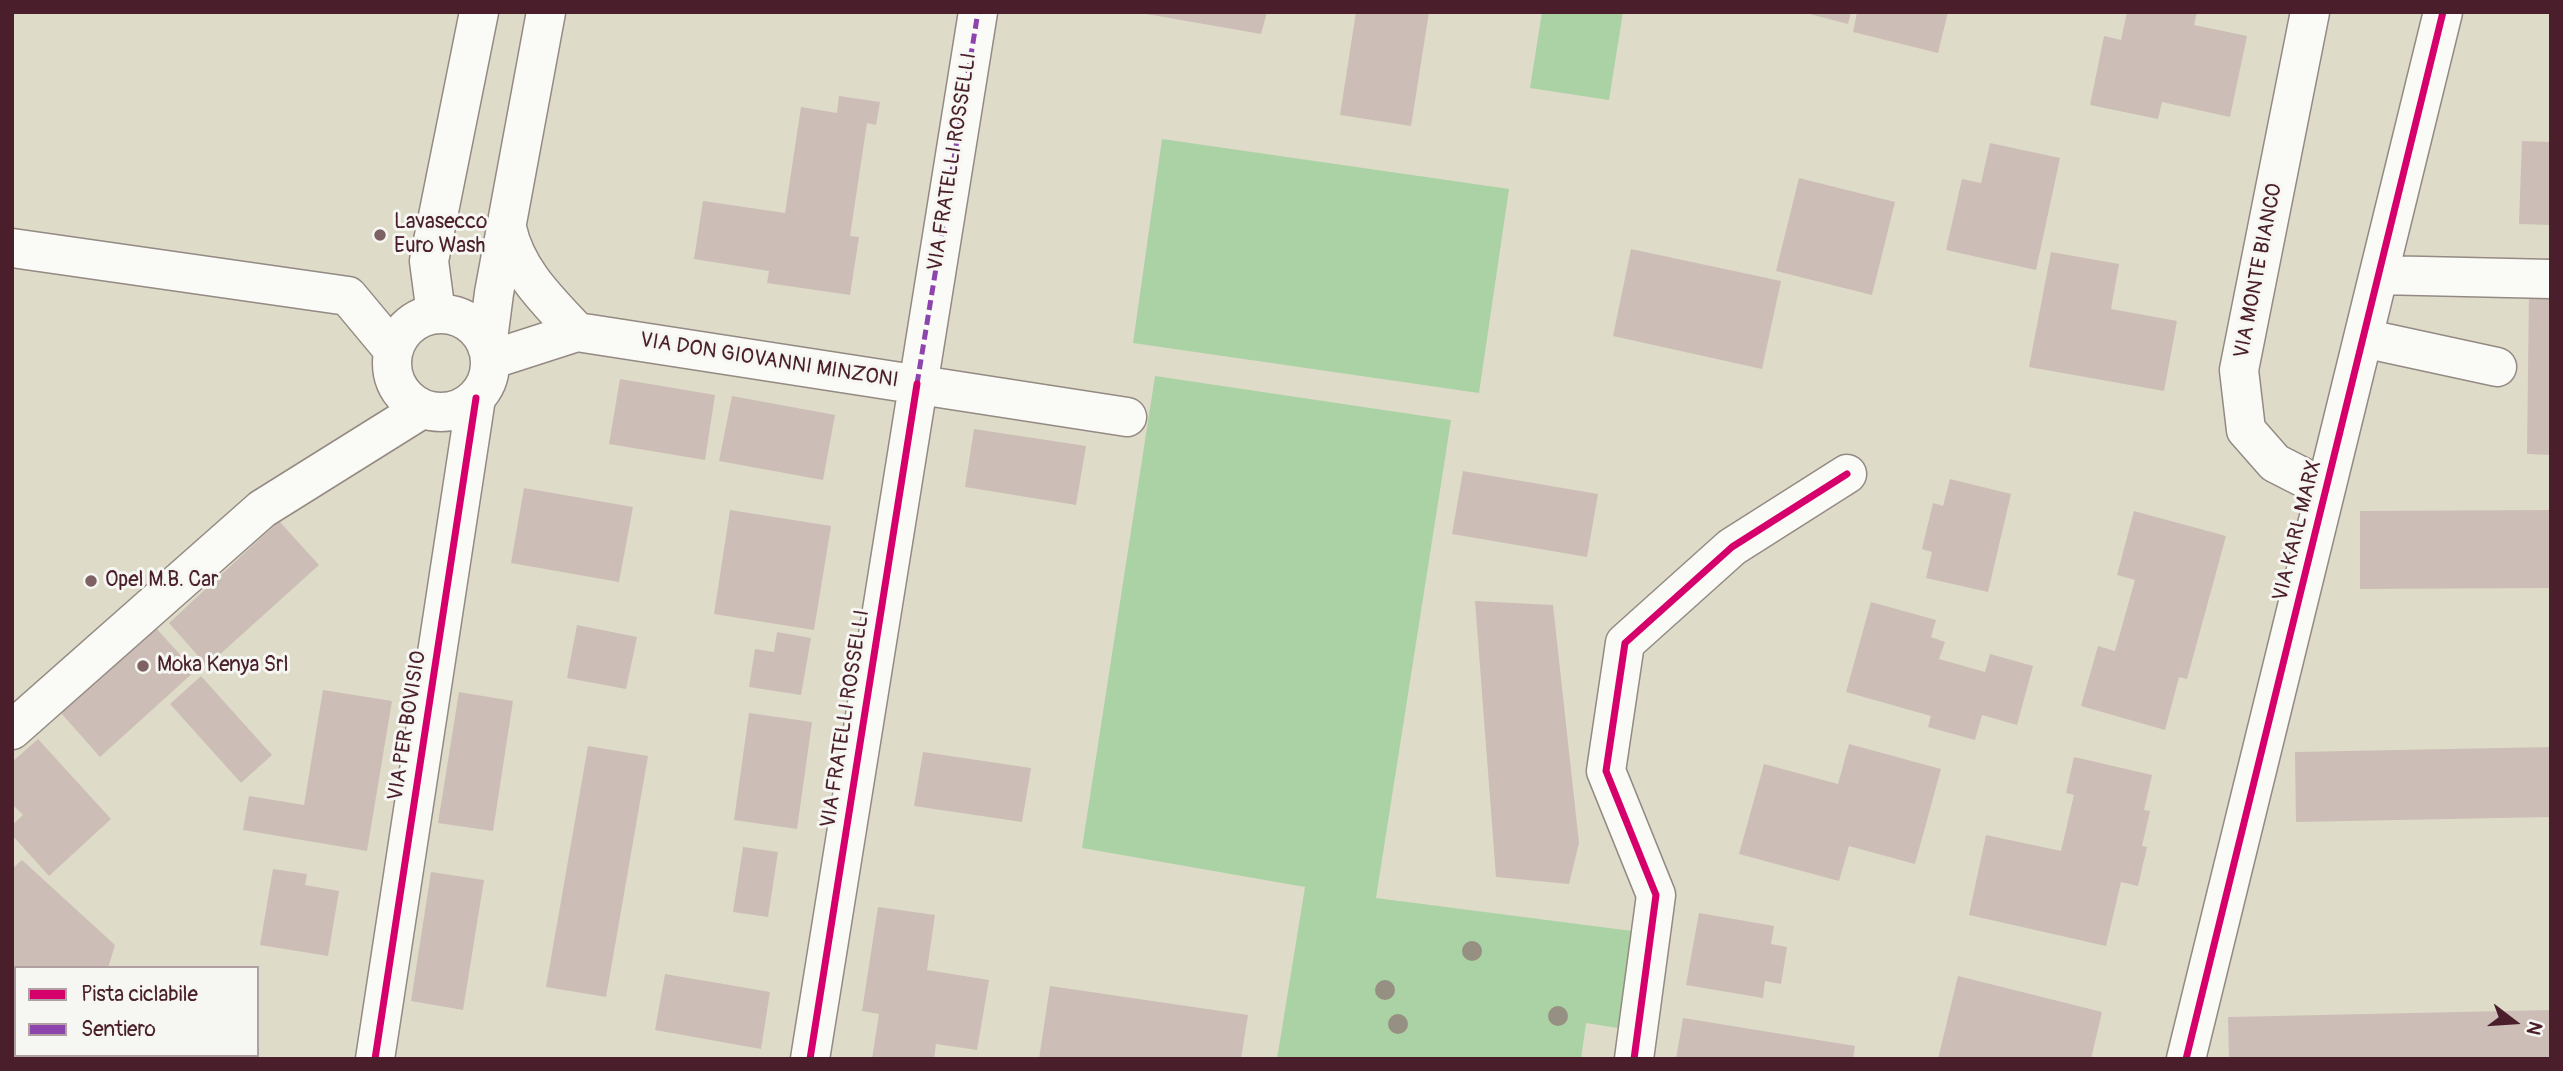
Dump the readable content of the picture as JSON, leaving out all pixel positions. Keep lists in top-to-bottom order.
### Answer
{
  "streets": {
    "street": [
      "VIA FRATELLI ROSSELLI",
      "VIA MONTE BIANCO",
      "VIA DON GIOVANNI MINZONI",
      "VIA KARL MARX",
      "VIA PER BOVISIO"
    ]
  },
  "crossings": [
    ["VIA FRATELLI ROSSELLI", "VIA DON GIOVANNI MINZONI"],
    ["VIA MONTE BIANCO", "VIA KARL MARX"],
    ["VIA DON GIOVANNI MINZONI", "VIA PER BOVISIO"]
  ],
  "places": ["Lavasecco Euro Wash", "Opel M.B. Car", "Moka Kenya Srl"],
  "legend": ["Pista ciclabile", "Sentiero"],
  "north": "right"
}
